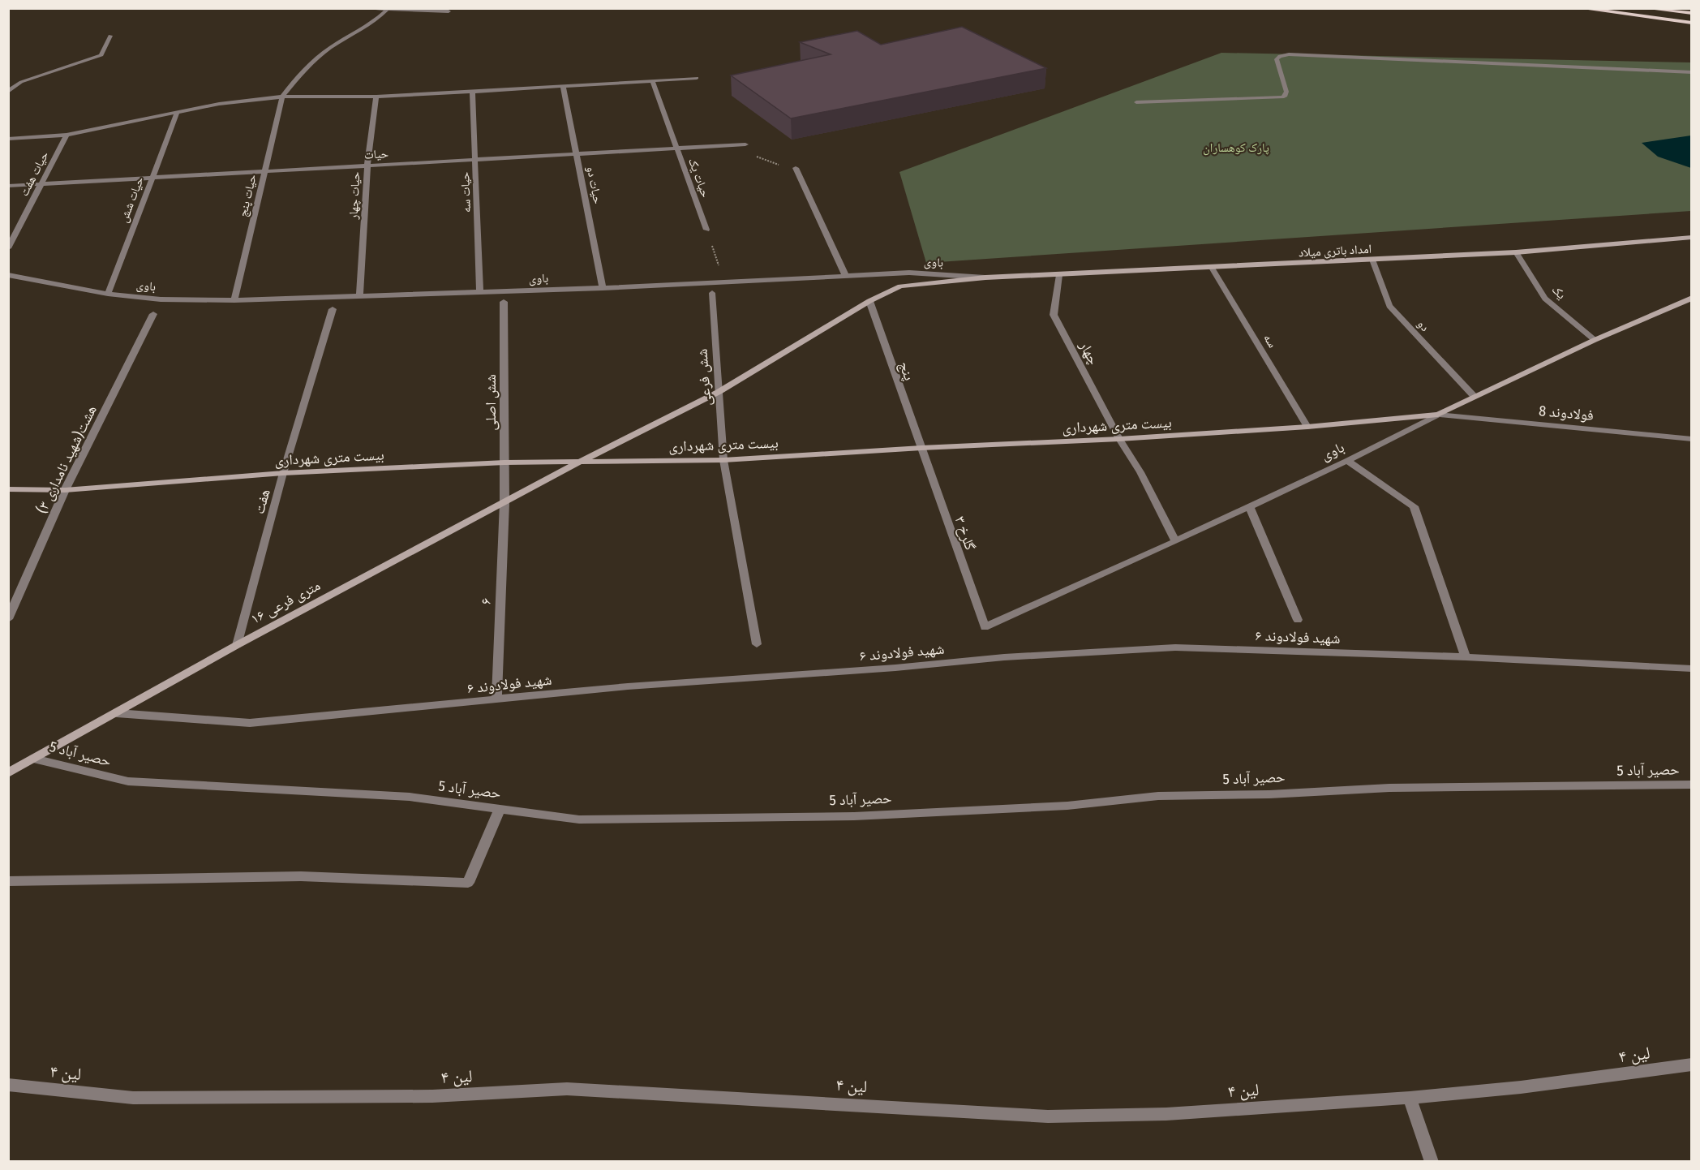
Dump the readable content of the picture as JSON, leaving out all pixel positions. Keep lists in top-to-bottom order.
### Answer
{
  "streets": {
    "street": [
      "حیات",
      "حیات هفت",
      "حیات یک",
      "حیات دو",
      "حیات سه",
      "حیات پنج",
      "حیات چهار",
      "حیات شش",
      "امداد باتری میلاد",
      "باوی",
      "یک",
      "دو",
      "سه",
      "چهار",
      "پنج",
      "شش فرعی",
      "شش اصلی",
      "فولادوند 8",
      "بیست متری شهرداری",
      "هشت(شهید نامداری ۳)",
      "هفت",
      "گلرخ ۳",
      "۶",
      "۱۶ متری فرعی",
      "شهید فولادوند ۶",
      "حصیر آباد 5",
      "لین ۴"
    ]
  },
  "crossings": [
    ["حیات", "حیات هفت"],
    ["حیات", "حیات یک"],
    ["حیات", "حیات دو"],
    ["حیات", "حیات سه"],
    ["حیات", "حیات پنج"],
    ["حیات", "حیات چهار"],
    ["حیات", "حیات شش"],
    ["حیات دو", "باوی"],
    ["حیات سه", "باوی"],
    ["حیات پنج", "باوی"],
    ["حیات چهار", "باوی"],
    ["حیات شش", "باوی"],
    ["امداد باتری میلاد", "باوی"],
    ["امداد باتری میلاد", "یک"],
    ["امداد باتری میلاد", "دو"],
    ["امداد باتری میلاد", "سه"],
    ["امداد باتری میلاد", "چهار"],
    ["باوی", "یک"],
    ["باوی", "دو"],
    ["باوی", "چهار"],
    ["باوی", "پنج"],
    ["باوی", "شش فرعی"],
    ["باوی", "فولادوند 8"],
    ["باوی", "بیست متری شهرداری"],
    ["باوی", "گلرخ ۳"],
    ["باوی", "۱۶ متری فرعی"],
    ["سه", "بیست متری شهرداری"],
    ["چهار", "بیست متری شهرداری"],
    ["پنج", "بیست متری شهرداری"],
    ["پنج", "گلرخ ۳"],
    ["شش فرعی", "بیست متری شهرداری"],
    ["شش فرعی", "۱۶ متری فرعی"],
    ["شش اصلی", "بیست متری شهرداری"],
    ["شش اصلی", "۶"],
    ["شش اصلی", "۱۶ متری فرعی"],
    ["فولادوند 8", "بیست متری شهرداری"],
    ["بیست متری شهرداری", "هشت(شهید نامداری ۳)"],
    ["بیست متری شهرداری", "هفت"],
    ["بیست متری شهرداری", "گلرخ ۳"],
    ["بیست متری شهرداری", "۱۶ متری فرعی"],
    ["هفت", "۱۶ متری فرعی"],
    ["۶", "۱۶ متری فرعی"],
    ["۶", "شهید فولادوند ۶"],
    ["۱۶ متری فرعی", "شهید فولادوند ۶"],
    ["۱۶ متری فرعی", "حصیر آباد 5"]
  ],
  "parks": ["پارک کوهساران"]
}
